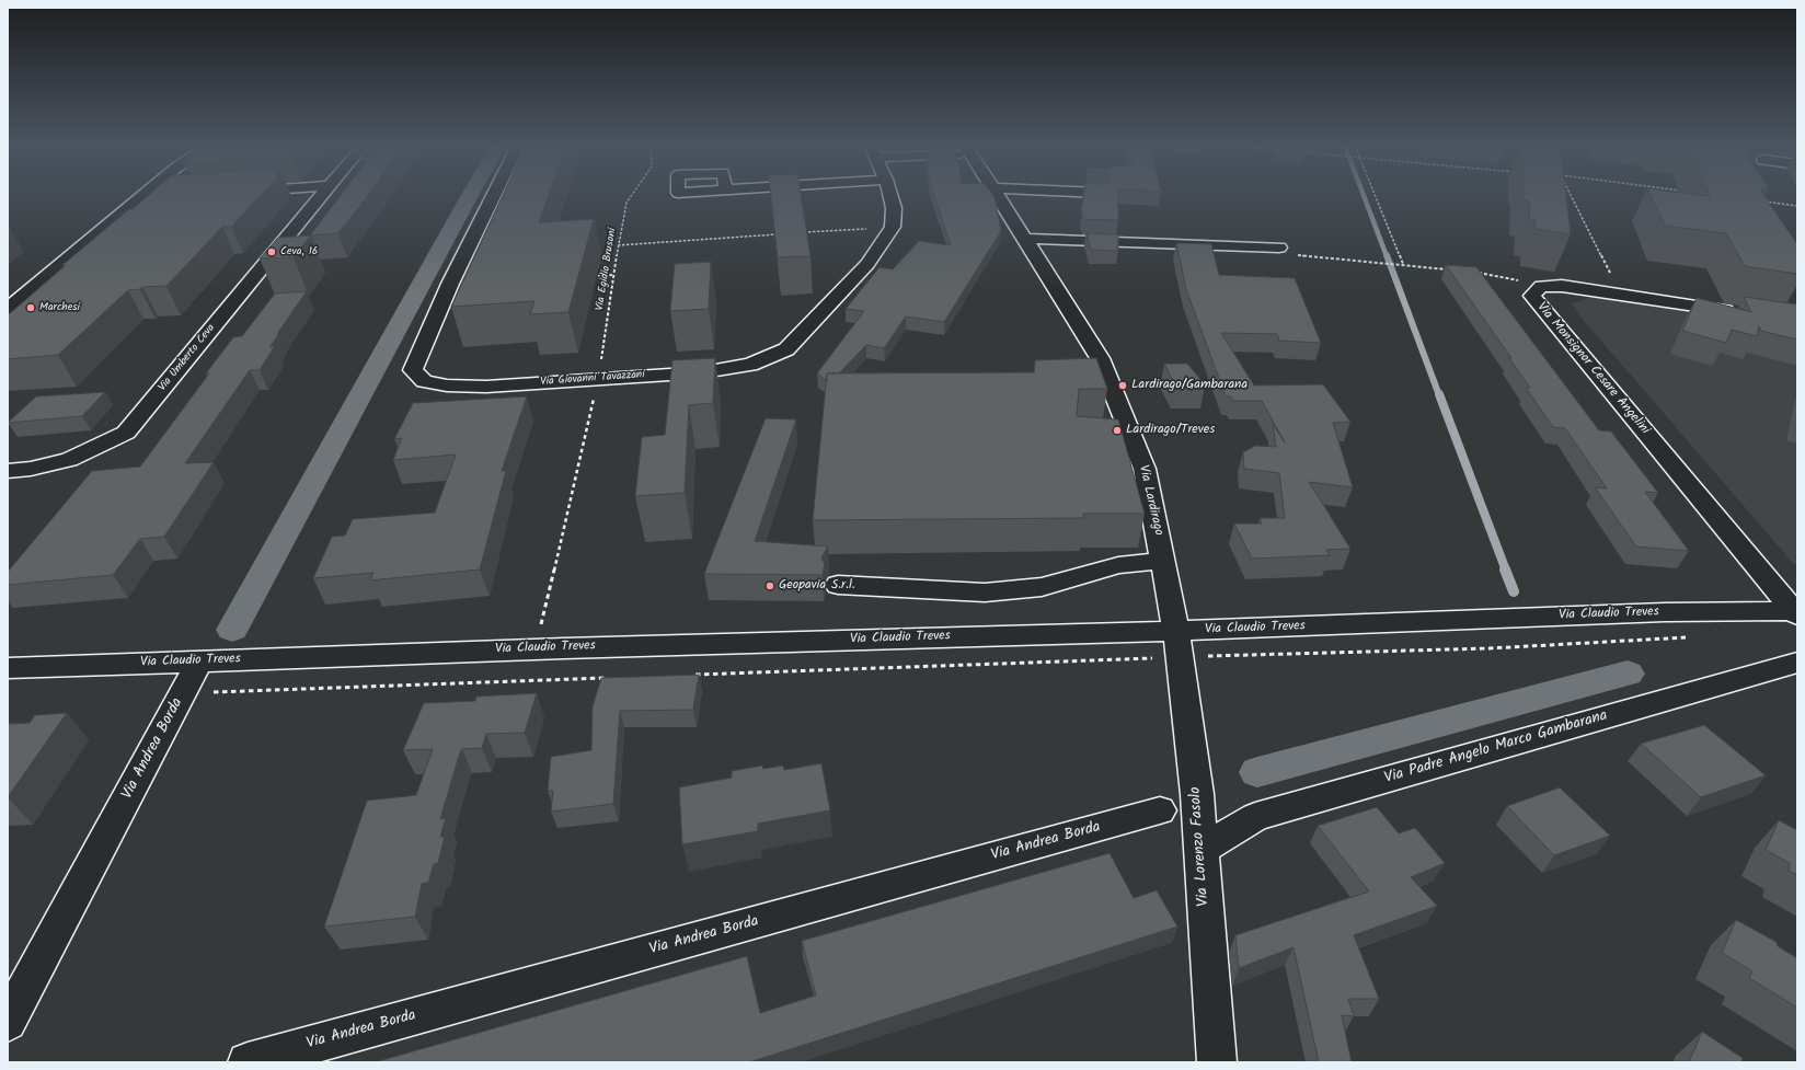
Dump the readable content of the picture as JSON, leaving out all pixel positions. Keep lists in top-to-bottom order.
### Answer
{
  "streets": {
    "street": [
      "Via Umberto Ceva",
      "Via Monsignor Cesare Angelini",
      "Via Giovanni Tavazzani",
      "Via Lardirago",
      "Via Claudio Treves",
      "Via Padre Angelo Marco Gambarana",
      "Via Andrea Borda",
      "Via Lorenzo Fasolo"
    ],
    "path": ["Via Egidio Brusoni"]
  },
  "crossings": [
    ["Via Egidio Brusoni", "Via Giovanni Tavazzani"],
    ["Via Egidio Brusoni", "Via Claudio Treves"],
    ["Via Monsignor Cesare Angelini", "Via Claudio Treves"],
    ["Via Lardirago", "Via Claudio Treves"],
    ["Via Lardirago", "Via Lorenzo Fasolo"],
    ["Via Claudio Treves", "Via Andrea Borda"],
    ["Via Claudio Treves", "Via Lorenzo Fasolo"],
    ["Via Padre Angelo Marco Gambarana", "Via Lorenzo Fasolo"]
  ],
  "places": [
    "Ceva, 16",
    "Marchesi",
    "Lardirago/Gambarana",
    "Lardirago/Treves",
    "Geopavia S.r.l."
  ]
}
